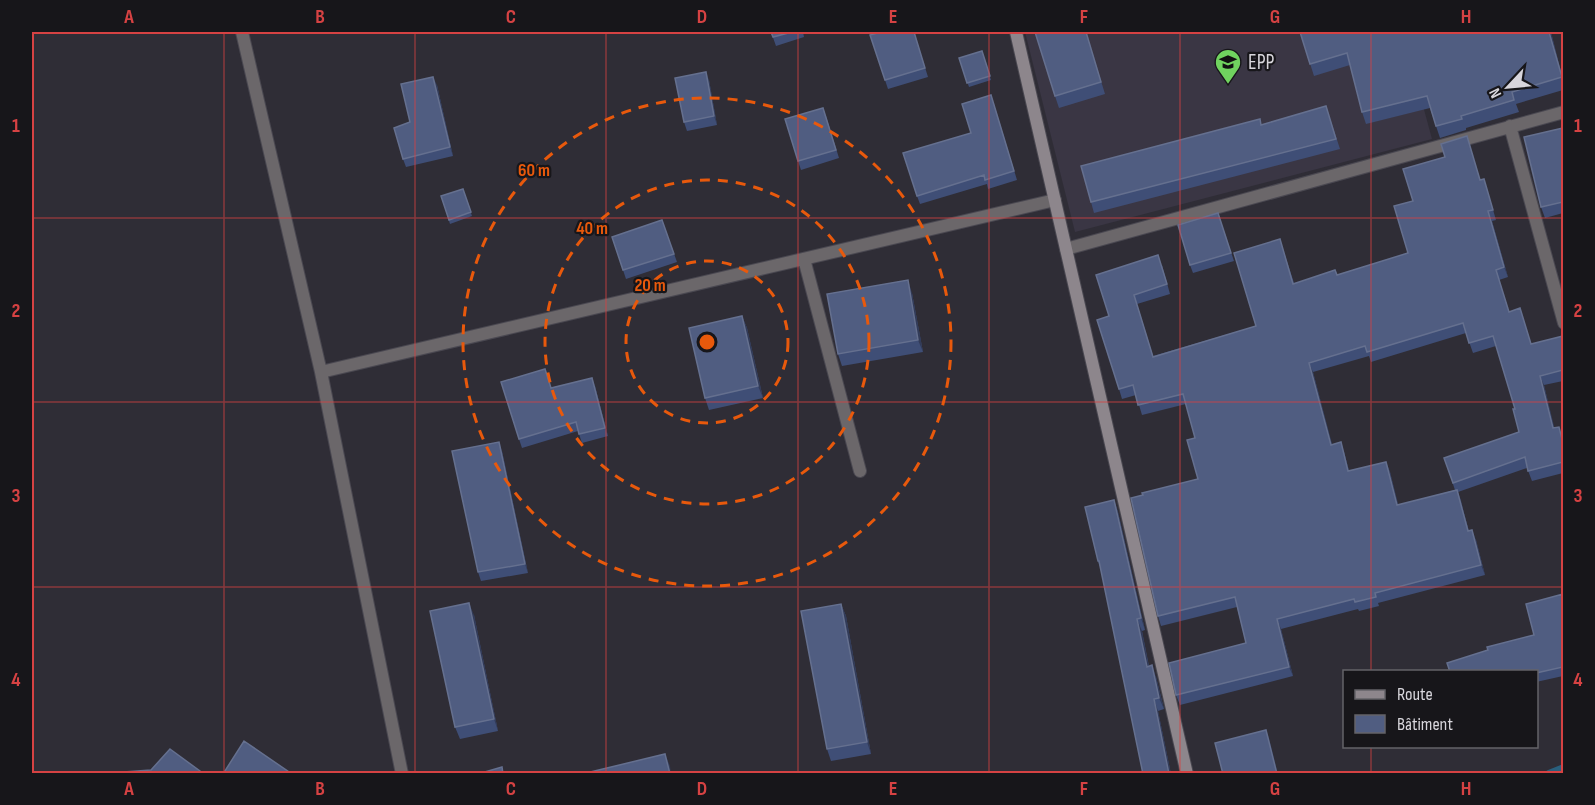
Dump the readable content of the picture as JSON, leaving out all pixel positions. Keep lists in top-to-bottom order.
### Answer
{
  "places": {
    "school or university": ["EPP"]
  },
  "legend": ["Route", "Bâtiment"],
  "north": "bottom left",
  "grid": {
    "columns": [
      "A",
      "B",
      "C",
      "D",
      "E",
      "F",
      "G",
      "H"
    ],
    "rows": [
      "1",
      "2",
      "3",
      "4"
    ]
  },
  "rings": ["60 m", "40 m", "20 m"]
}
